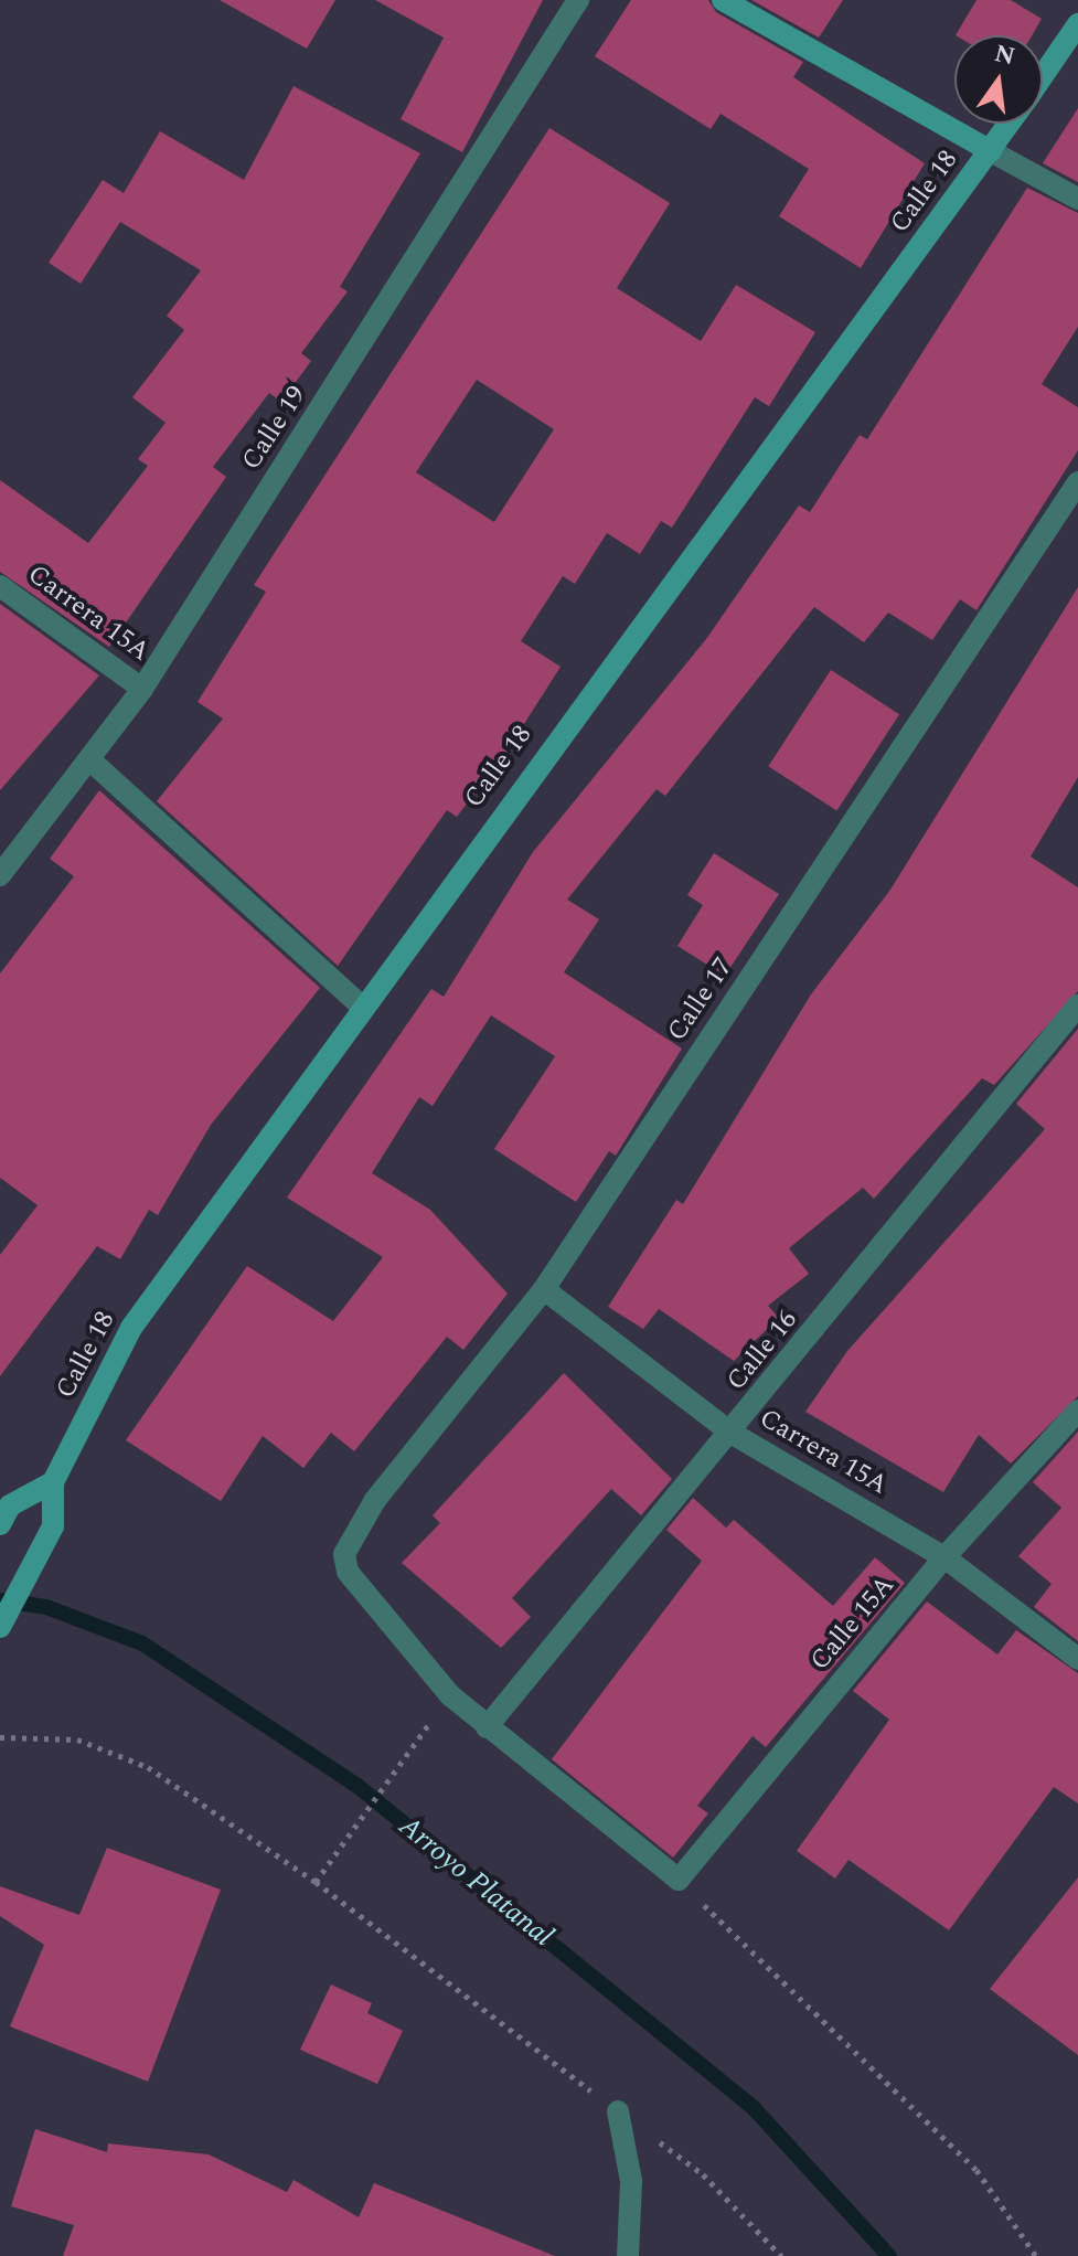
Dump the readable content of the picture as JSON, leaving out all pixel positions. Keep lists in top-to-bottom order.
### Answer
{
  "streets": {
    "main road": ["Calle 18"],
    "street": [
      "Calle 19",
      "Carrera 15A",
      "Calle 17",
      "Calle 16",
      "Calle 15A"
    ]
  },
  "crossings": [
    ["Calle 19", "Carrera 15A"],
    ["Carrera 15A", "Calle 17"],
    ["Carrera 15A", "Calle 16"],
    ["Carrera 15A", "Calle 15A"],
    ["Calle 17", "Calle 16"]
  ],
  "water": ["Arroyo Platanal"],
  "north": "top"
}
